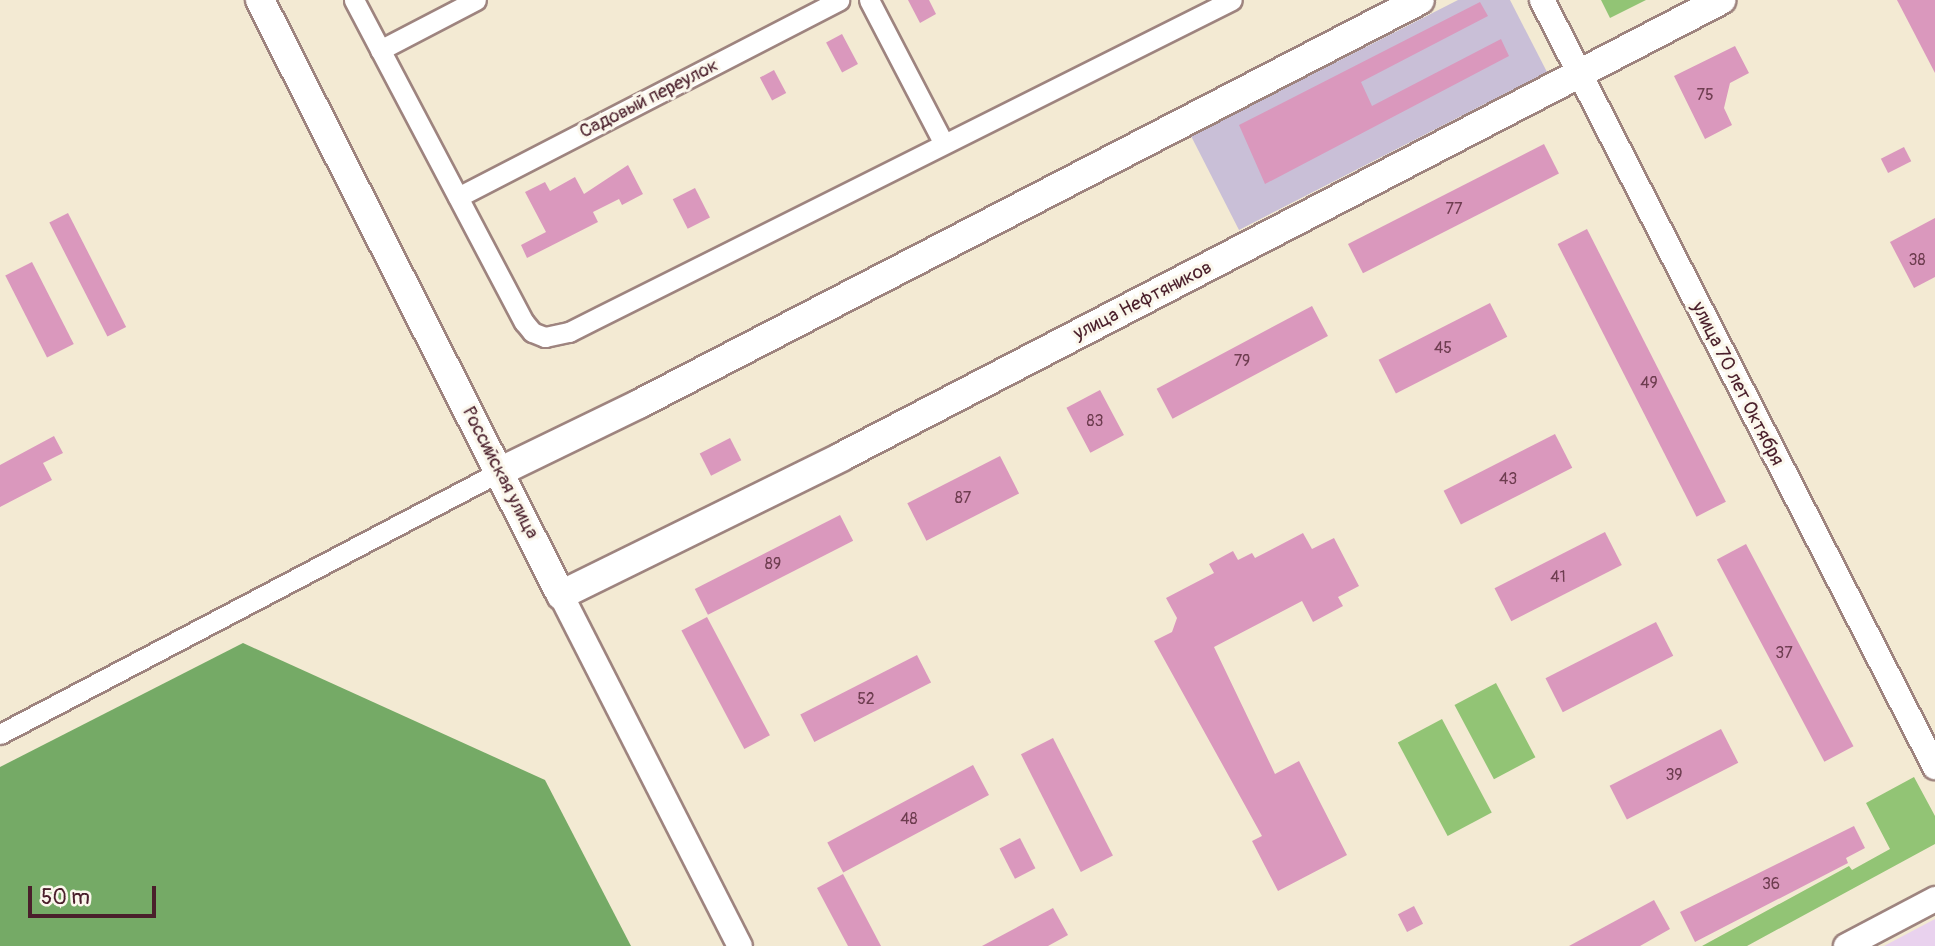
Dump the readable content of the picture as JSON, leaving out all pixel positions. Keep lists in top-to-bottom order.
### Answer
{
  "streets": {
    "main road": ["улица Нефтяников", "Российская улица"],
    "street": ["Садовый переулок", "улица 70 лет Октября"]
  },
  "crossings": [
    ["улица Нефтяников", "улица 70 лет Октября"],
    ["улица Нефтяников", "Российская улица"]
  ],
  "house_numbers": [
    "75",
    "77",
    "38",
    "45",
    "79",
    "49",
    "83",
    "43",
    "87",
    "89",
    "41",
    "37",
    "52",
    "39",
    "48",
    "36"
  ],
  "scale_bar": "50 m"
}
